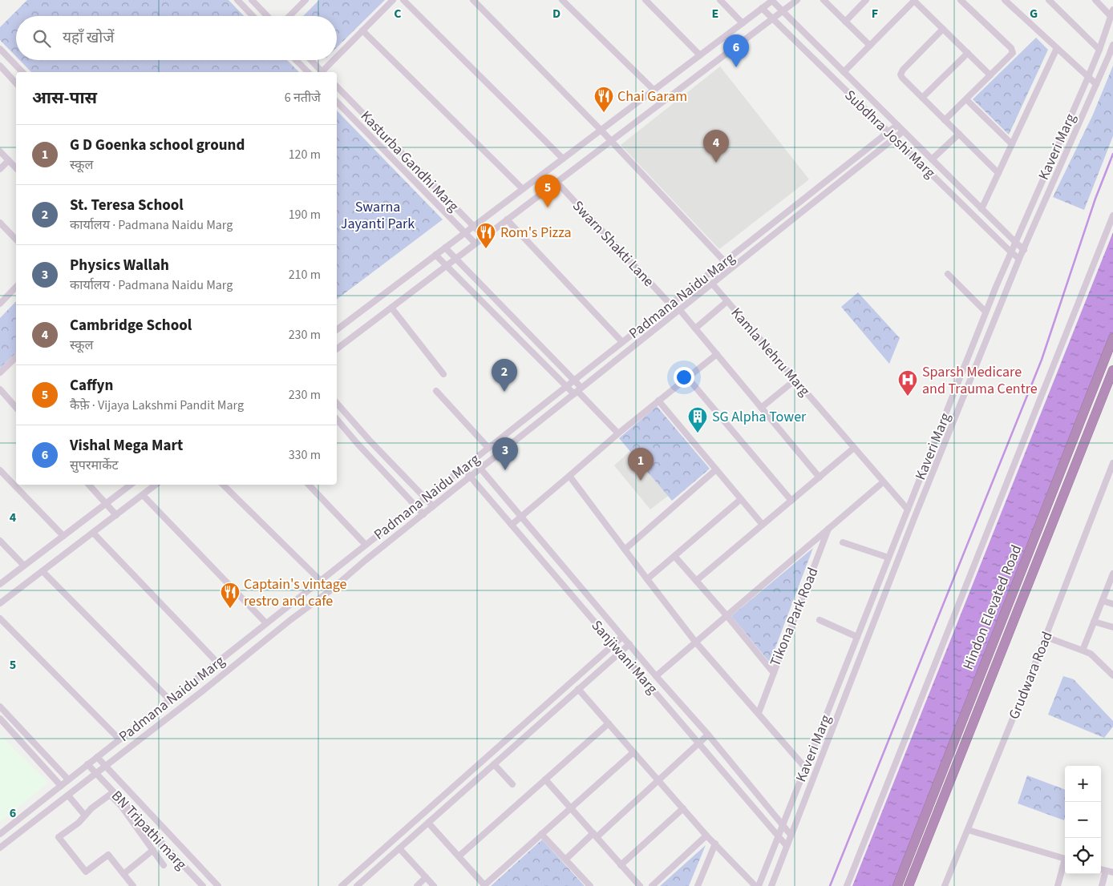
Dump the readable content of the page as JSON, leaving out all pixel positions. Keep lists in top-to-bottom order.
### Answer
{
  "streets": {
    "highway": ["Hindon Elevated Road"],
    "street": [
      "Subdhra Joshi Marg",
      "Kaveri Marg",
      "Kasturba Gandhi Marg",
      "Swarn Shakti Lane",
      "Padmana Naidu Marg",
      "Kamla Nehru Marg",
      "Tikona Park Road",
      "Sanjiwani Marg",
      "Grudwara Road",
      "BN Tripathi marg"
    ]
  },
  "crossings": [
    ["Subdhra Joshi Marg", "Kaveri Marg"],
    ["Subdhra Joshi Marg", "Padmana Naidu Marg"],
    ["Kaveri Marg", "Kamla Nehru Marg"],
    ["Kaveri Marg", "Sanjiwani Marg"],
    ["Swarn Shakti Lane", "Padmana Naidu Marg"],
    ["Padmana Naidu Marg", "Kamla Nehru Marg"],
    ["Padmana Naidu Marg", "Sanjiwani Marg"],
    ["Padmana Naidu Marg", "BN Tripathi marg"],
    ["Kamla Nehru Marg", "Tikona Park Road"]
  ],
  "parks": ["Swarna Jayanti Park"],
  "places": {
    "restaurant": ["Chai Garam", "Rom's Pizza", "Captain's vintage restro and cafe"],
    "hospital": ["Sparsh Medicare and Trauma Centre"],
    "building": ["SG Alpha Tower"]
  },
  "page": {
    "search": "यहाँ खोजें",
    "pins": [
      "6",
      "4",
      "5",
      "2",
      "3",
      "1"
    ],
    "heading": ["आस-पास", "6 नतीजे"],
    "list": [
      {
        "mark": "1",
        "name": "G D Goenka school ground",
        "note": "स्कूल",
        "value": "120 m"
      },
      {
        "mark": "2",
        "name": "St. Teresa School",
        "note": "कार्यालय · Padmana Naidu Marg",
        "value": "190 m"
      },
      {
        "mark": "3",
        "name": "Physics Wallah",
        "note": "कार्यालय · Padmana Naidu Marg",
        "value": "210 m"
      },
      {
        "mark": "4",
        "name": "Cambridge School",
        "note": "स्कूल",
        "value": "230 m"
      },
      {
        "mark": "5",
        "name": "Caffyn",
        "note": "कैफ़े · Vijaya Lakshmi Pandit Marg",
        "value": "230 m"
      },
      {
        "mark": "6",
        "name": "Vishal Mega Mart",
        "note": "सुपरमार्केट",
        "value": "330 m"
      }
    ],
    "map_buttons": ["+", "−"]
  },
  "grid": {
    "columns": [
      "C",
      "D",
      "E",
      "F",
      "G"
    ],
    "rows": ["4", "5", "6"]
  }
}
